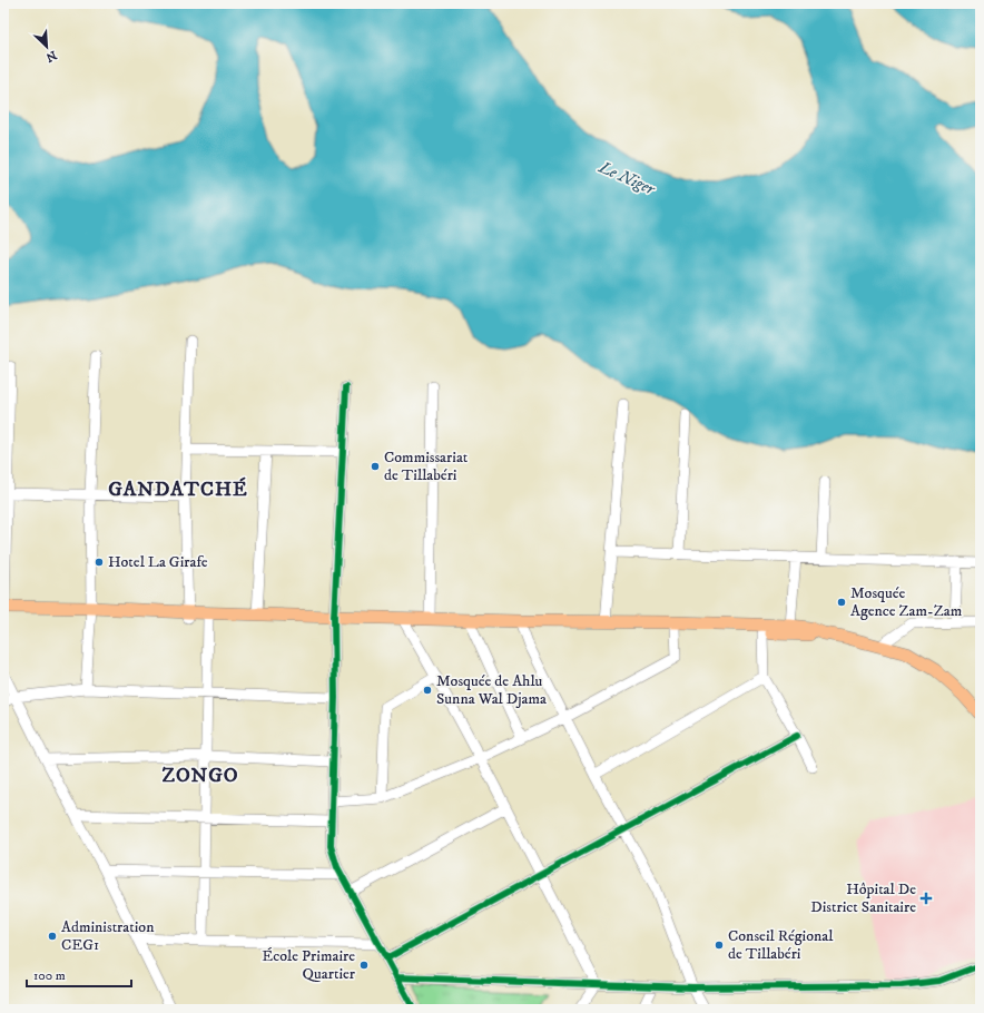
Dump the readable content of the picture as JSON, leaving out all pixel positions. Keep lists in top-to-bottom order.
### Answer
{
  "districts": ["GANDATCHÉ", "ZONGO"],
  "water": ["Le Niger"],
  "places": {
    "other": [
      "Commissariat de Tillabéri",
      "Hotel La Girafe",
      "Mosquée Agence Zam-Zam",
      "Mosquée de Ahlu Sunna Wal Djama",
      "Administration CEG1",
      "Conseil Régional de Tillabéri",
      "École Primaire Quartier"
    ],
    "health": ["Hôpital De District Sanitaire"]
  },
  "scale_bar": "100 m",
  "north": "bottom right"
}
